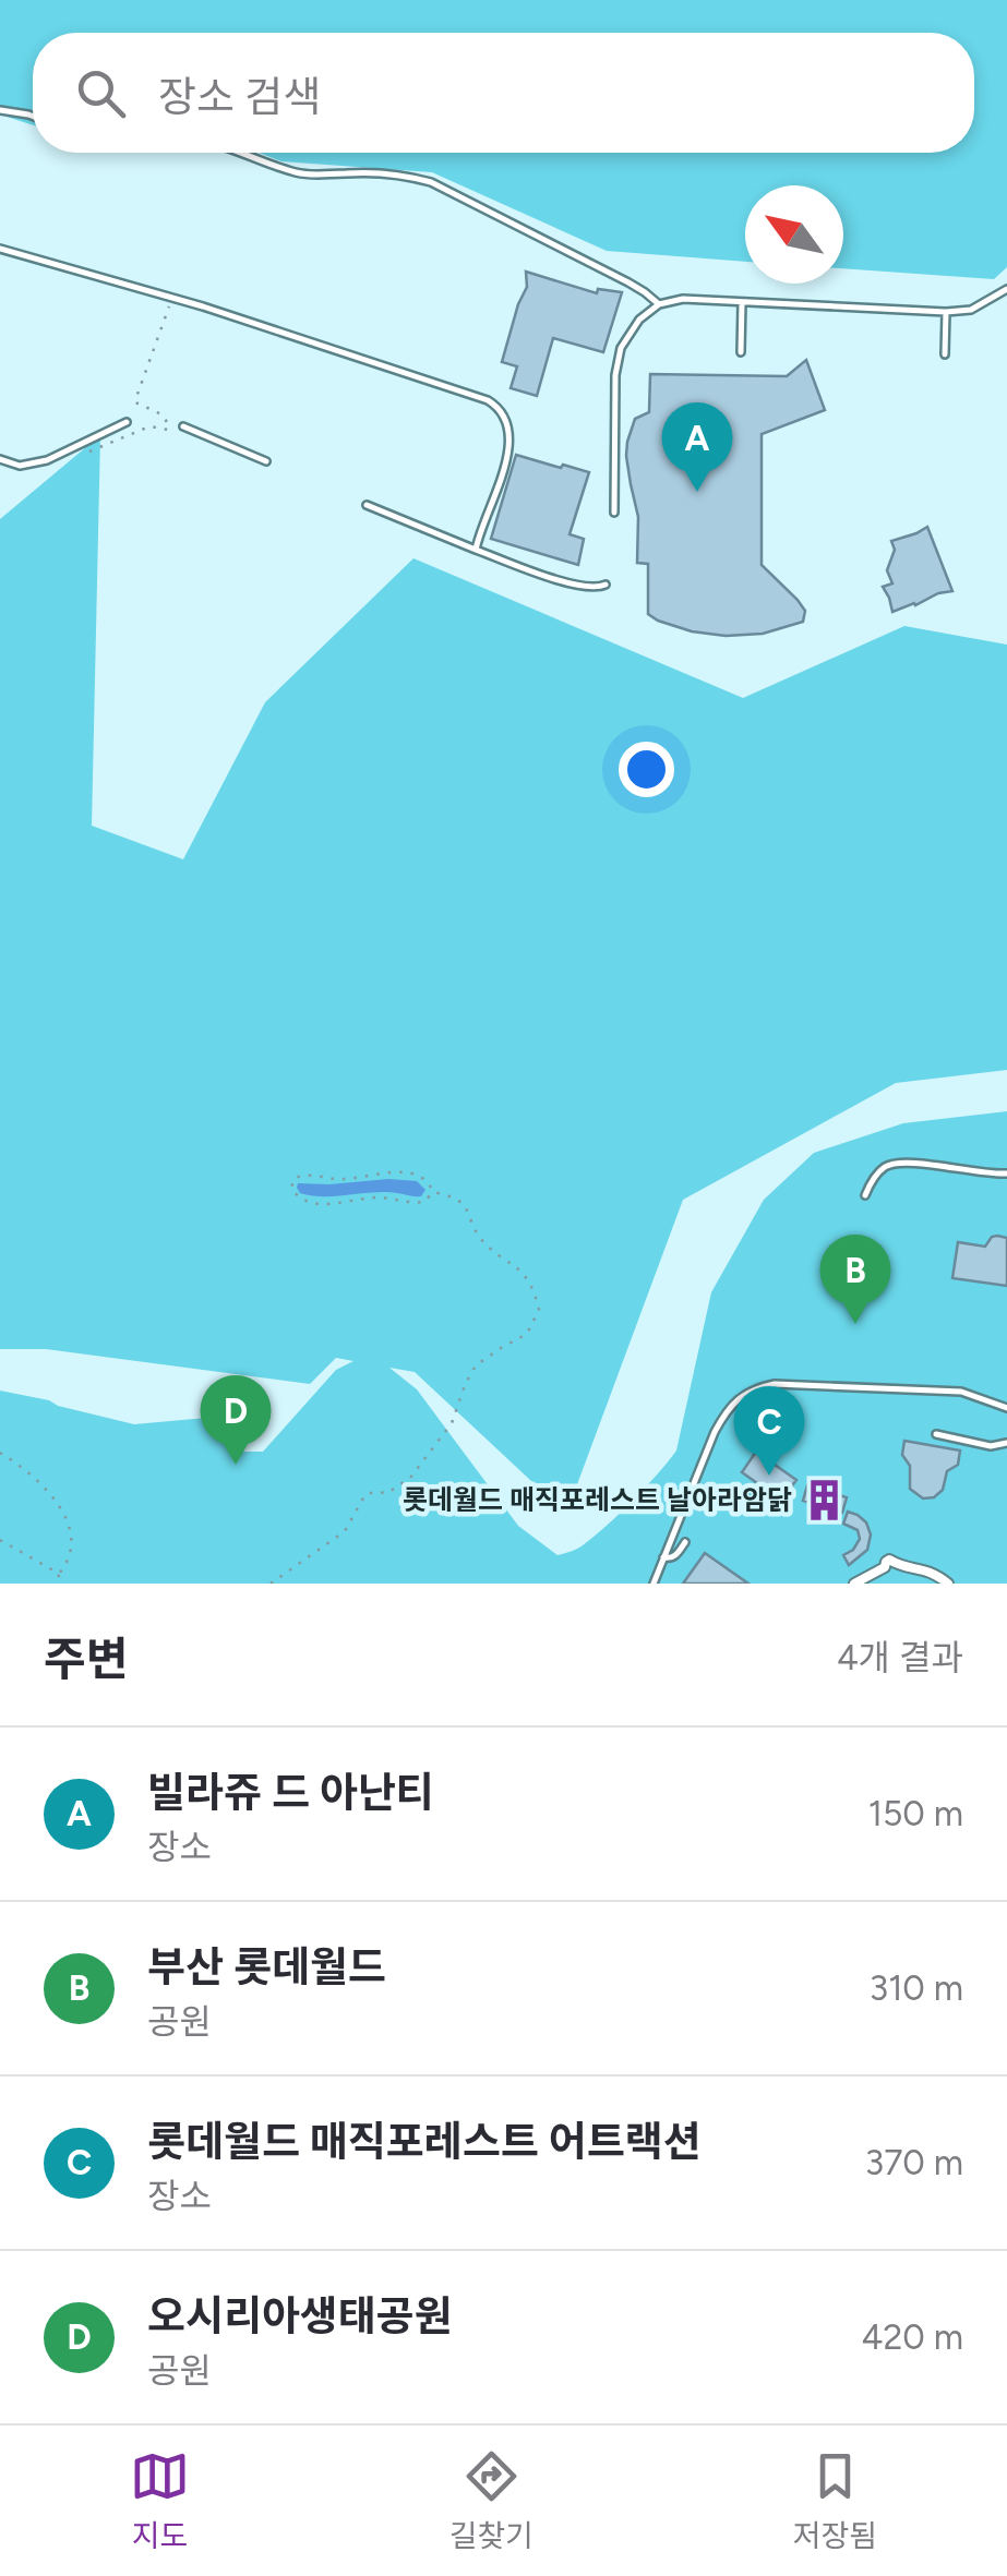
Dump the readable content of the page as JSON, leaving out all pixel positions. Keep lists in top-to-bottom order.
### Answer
{
  "places": {
    "building": ["롯데월드 매직포레스트 날아라암닭"]
  },
  "north": "top left",
  "page": {
    "search": "장소 검색",
    "pins": [
      "A",
      "B",
      "D",
      "C"
    ],
    "heading": ["주변", "4개 결과"],
    "list": [
      {
        "mark": "A",
        "name": "빌라쥬 드 아난티",
        "note": "장소",
        "value": "150 m"
      },
      {
        "mark": "B",
        "name": "부산 롯데월드",
        "note": "공원",
        "value": "310 m"
      },
      {
        "mark": "C",
        "name": "롯데월드 매직포레스트 어트랙션",
        "note": "장소",
        "value": "370 m"
      },
      {
        "mark": "D",
        "name": "오시리아생태공원",
        "note": "공원",
        "value": "420 m"
      }
    ],
    "nav": ["지도", "길찾기", "저장됨"]
  }
}
